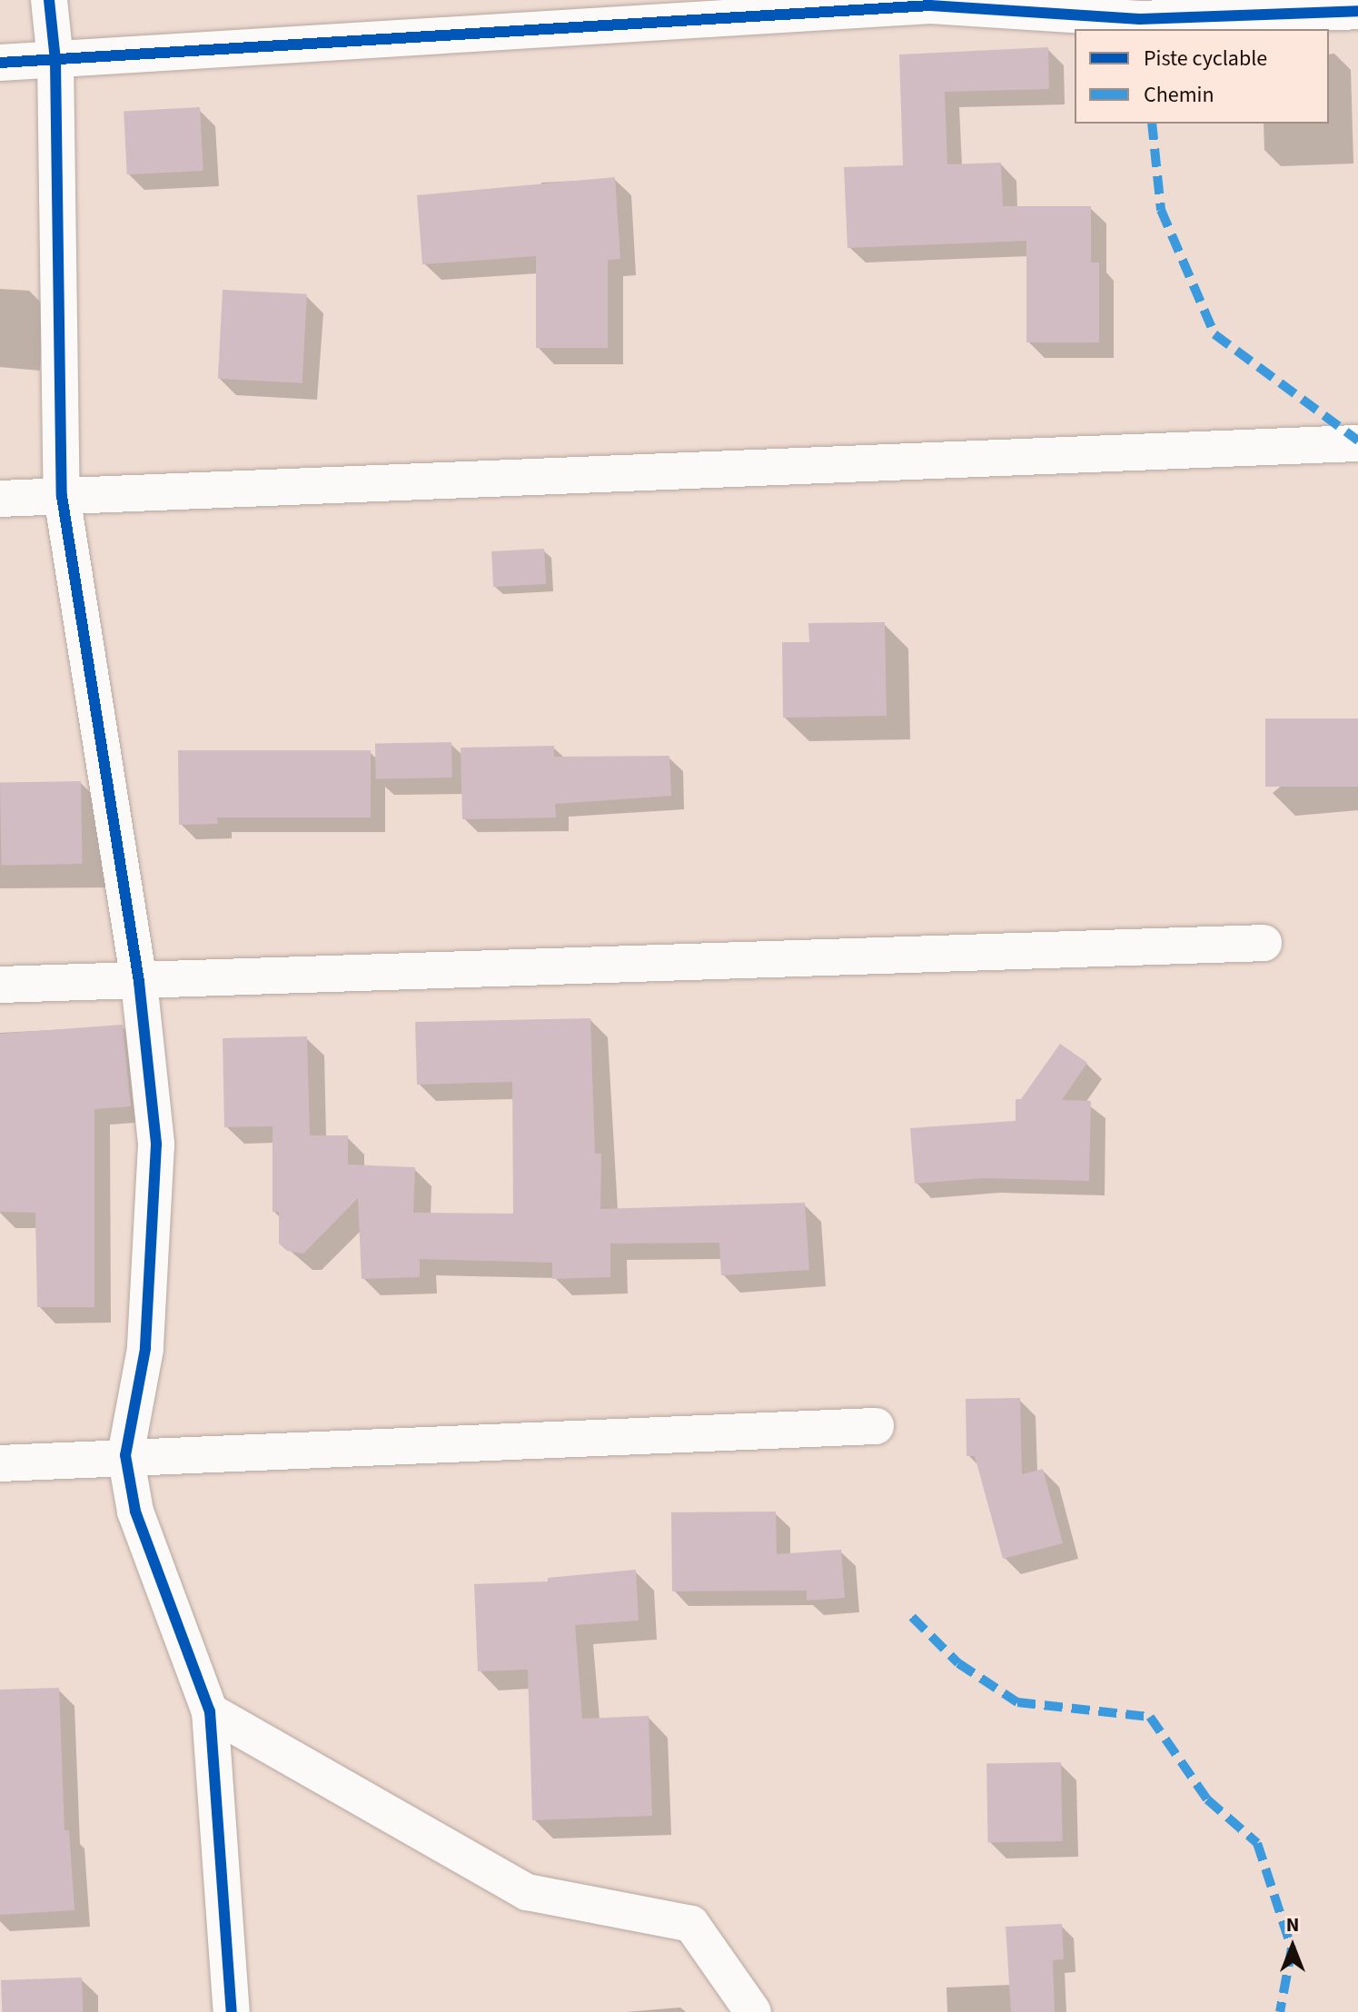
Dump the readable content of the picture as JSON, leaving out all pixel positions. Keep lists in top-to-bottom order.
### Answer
{
  "legend": ["Piste cyclable", "Chemin"],
  "north": "top"
}
